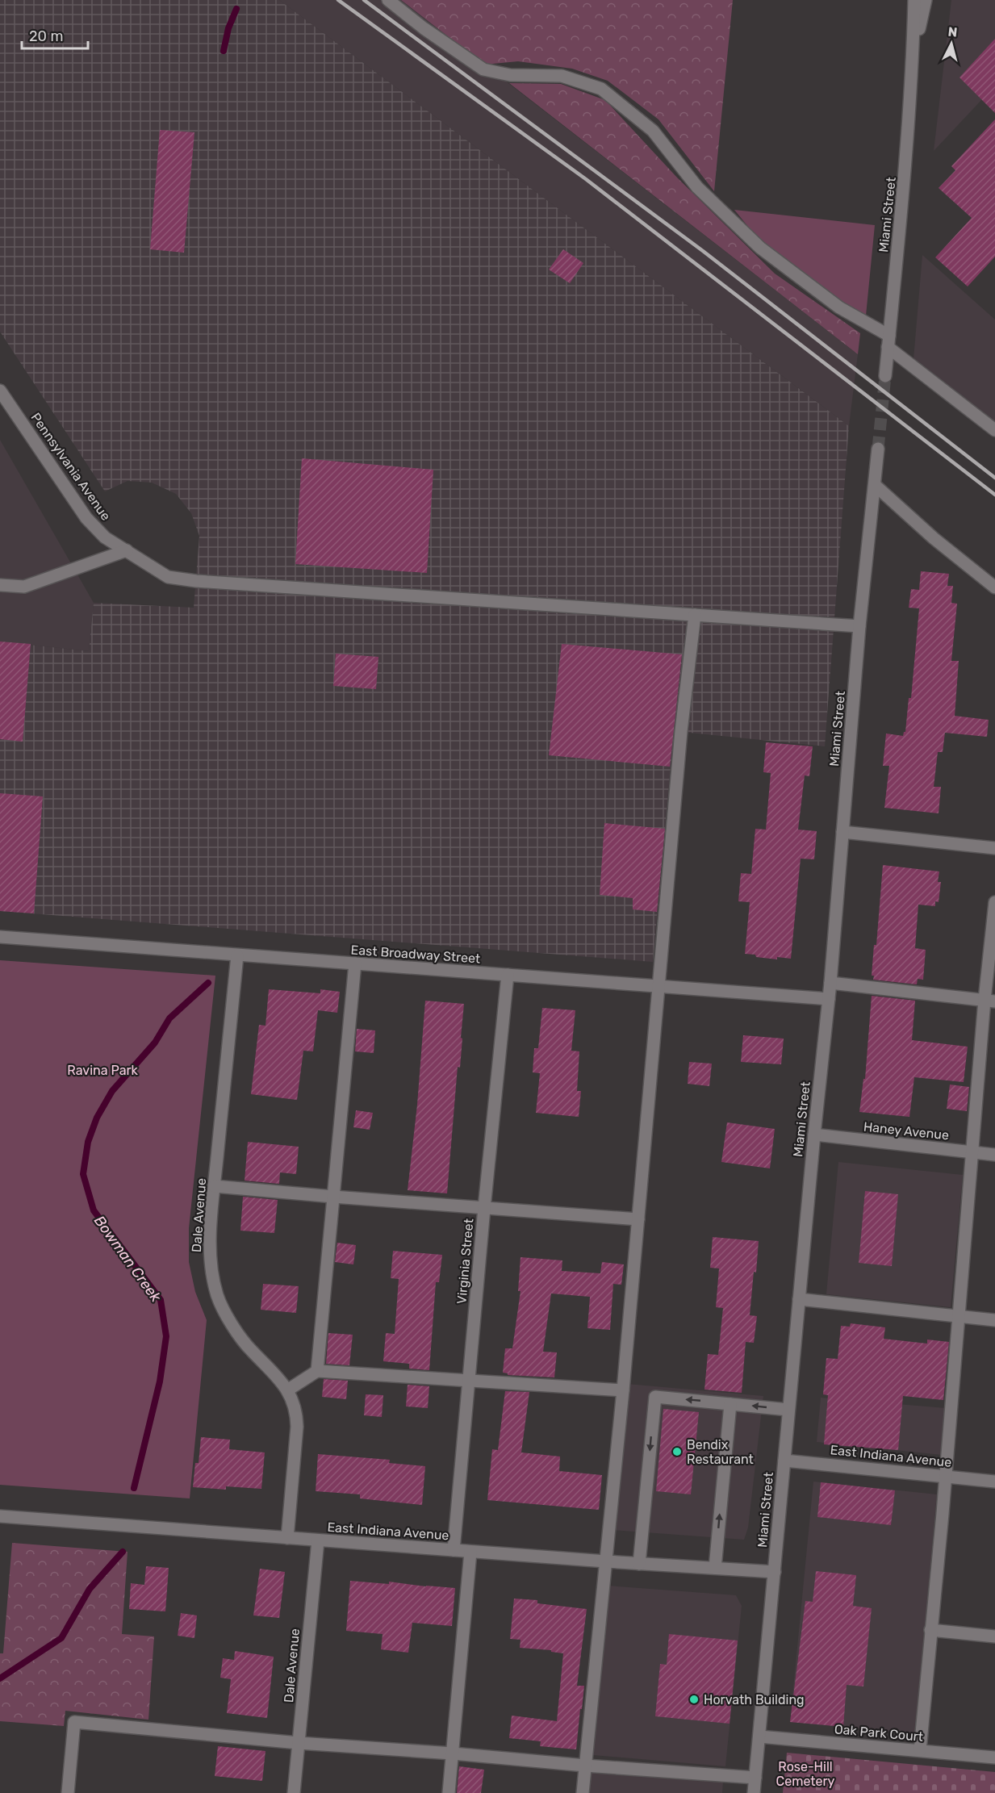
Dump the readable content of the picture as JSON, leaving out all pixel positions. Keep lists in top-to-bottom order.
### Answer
{
  "streets": {
    "street": [
      "Miami Street",
      "Pennsylvania Avenue",
      "East Broadway Street",
      "Haney Avenue",
      "Dale Avenue",
      "Virginia Street",
      "East Indiana Avenue",
      "Oak Park Court"
    ]
  },
  "crossings": [
    ["Miami Street", "Pennsylvania Avenue"],
    ["Miami Street", "East Broadway Street"],
    ["Miami Street", "Haney Avenue"],
    ["Miami Street", "East Indiana Avenue"],
    ["Miami Street", "Oak Park Court"],
    ["East Broadway Street", "Dale Avenue"],
    ["East Broadway Street", "Virginia Street"],
    ["Dale Avenue", "East Indiana Avenue"],
    ["Virginia Street", "East Indiana Avenue"]
  ],
  "water": ["Bowman Creek"],
  "parks": ["Ravina Park", "Rose-Hill Cemetery"],
  "places": ["Bendix Restaurant", "Horvath Building"],
  "scale_bar": "20 m",
  "north": "top"
}
